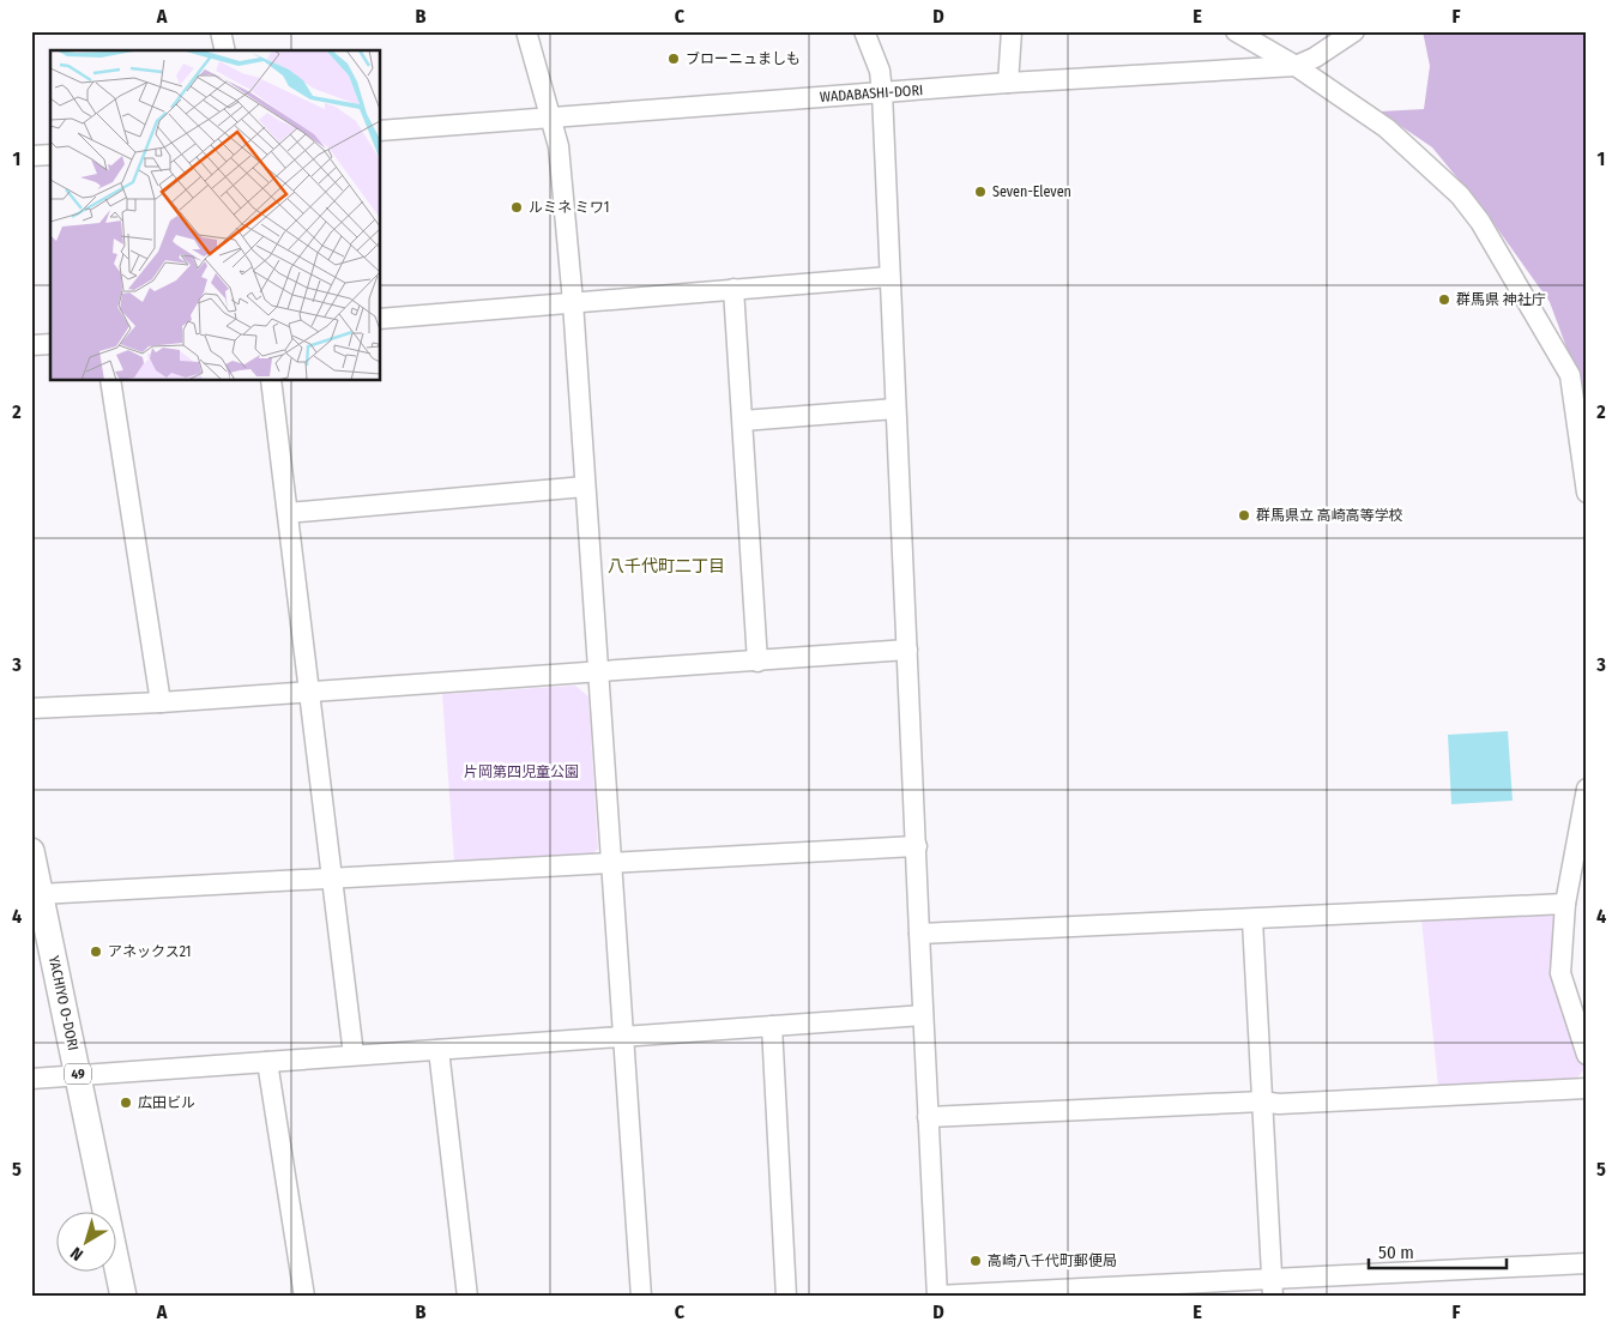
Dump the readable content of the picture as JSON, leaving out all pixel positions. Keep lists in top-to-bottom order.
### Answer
{
  "streets": {
    "main road": ["YACHIYO O-DORI", "49"],
    "street": ["WADABASHI-DORI"]
  },
  "districts": ["八千代町二丁目"],
  "parks": ["片岡第四児童公園"],
  "places": [
    "ブローニュましも",
    "Seven-Eleven",
    "ルミネ ミワ1",
    "群馬県 神社庁",
    "群馬県立 高崎高等学校",
    "アネックス21",
    "広田ビル",
    "高崎八千代町郵便局"
  ],
  "scale_bar": "50 m",
  "north": "bottom left",
  "grid": {
    "columns": [
      "A",
      "B",
      "C",
      "D",
      "E",
      "F"
    ],
    "rows": [
      "1",
      "2",
      "3",
      "4",
      "5"
    ]
  }
}
